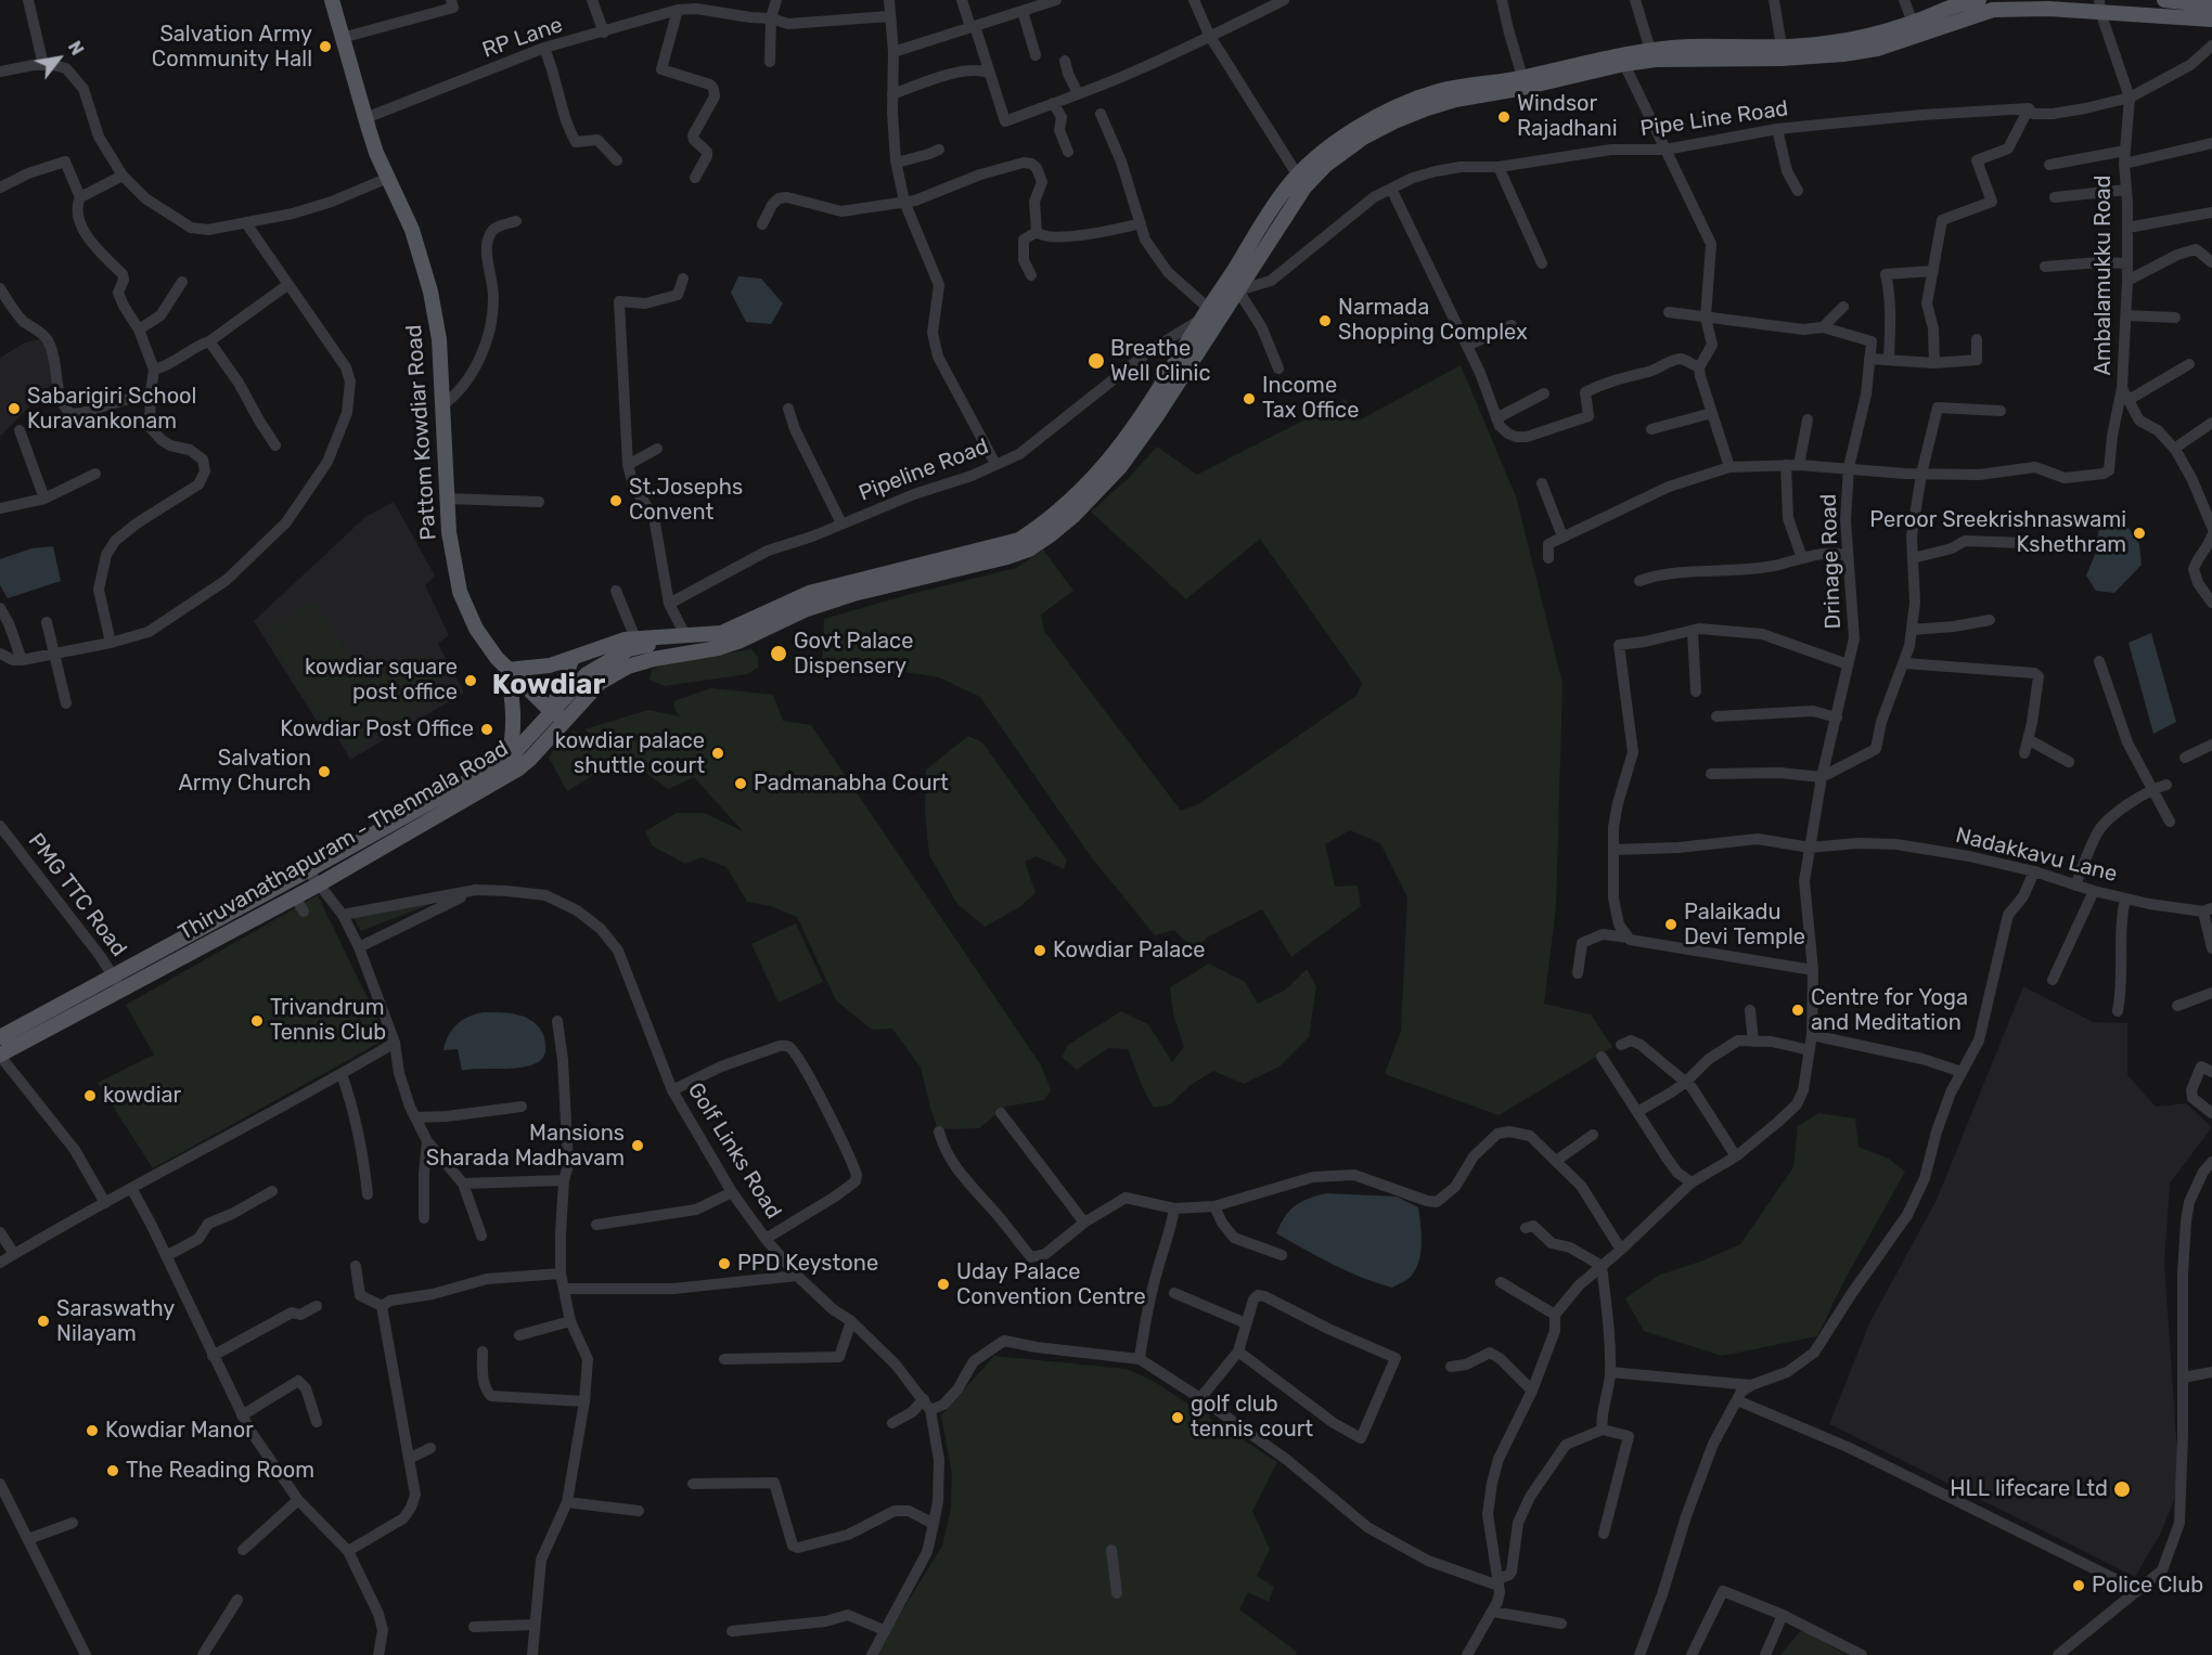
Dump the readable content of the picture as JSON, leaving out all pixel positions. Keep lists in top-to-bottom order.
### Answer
{
  "streets": {
    "main road": ["Pattom Kowdiar Road", "Thiruvanathapuram - Thenmala Road"],
    "street": [
      "RP Lane",
      "Pipe Line Road",
      "Ambalamukku Road",
      "Pipeline Road",
      "Drinage Road",
      "Nadakkavu Lane",
      "PMG TTC Road",
      "Golf Links Road"
    ]
  },
  "crossings": [
    ["RP Lane", "Pattom Kowdiar Road"],
    ["Pipe Line Road", "Ambalamukku Road"],
    ["Pipe Line Road", "Thiruvanathapuram - Thenmala Road"],
    ["Ambalamukku Road", "Thiruvanathapuram - Thenmala Road"],
    ["Pattom Kowdiar Road", "Thiruvanathapuram - Thenmala Road"],
    ["Pipeline Road", "Thiruvanathapuram - Thenmala Road"],
    ["Drinage Road", "Nadakkavu Lane"],
    ["Thiruvanathapuram - Thenmala Road", "PMG TTC Road"]
  ],
  "districts": ["Kowdiar"],
  "places": [
    "Salvation Army Community Hall",
    "Windsor Rajadhani",
    "Narmada Shopping Complex",
    "Breathe Well Clinic",
    "Income Tax Office",
    "Sabarigiri School Kuravankonam",
    "St.Josephs Convent",
    "Peroor Sreekrishnaswami Kshethram",
    "Govt Palace Dispensery",
    "kowdiar square post office",
    "Kowdiar Post Office",
    "kowdiar palace shuttle court",
    "Salvation Army Church",
    "Padmanabha Court",
    "Palaikadu Devi Temple",
    "Kowdiar Palace",
    "Centre for Yoga and Meditation",
    "Trivandrum Tennis Club",
    "kowdiar",
    "Mansions Sharada Madhavam",
    "PPD Keystone",
    "Uday Palace Convention Centre",
    "Saraswathy Nilayam",
    "golf club tennis court",
    "Kowdiar Manor",
    "The Reading Room",
    "HLL lifecare Ltd",
    "Police Club"
  ],
  "north": "top right"
}
